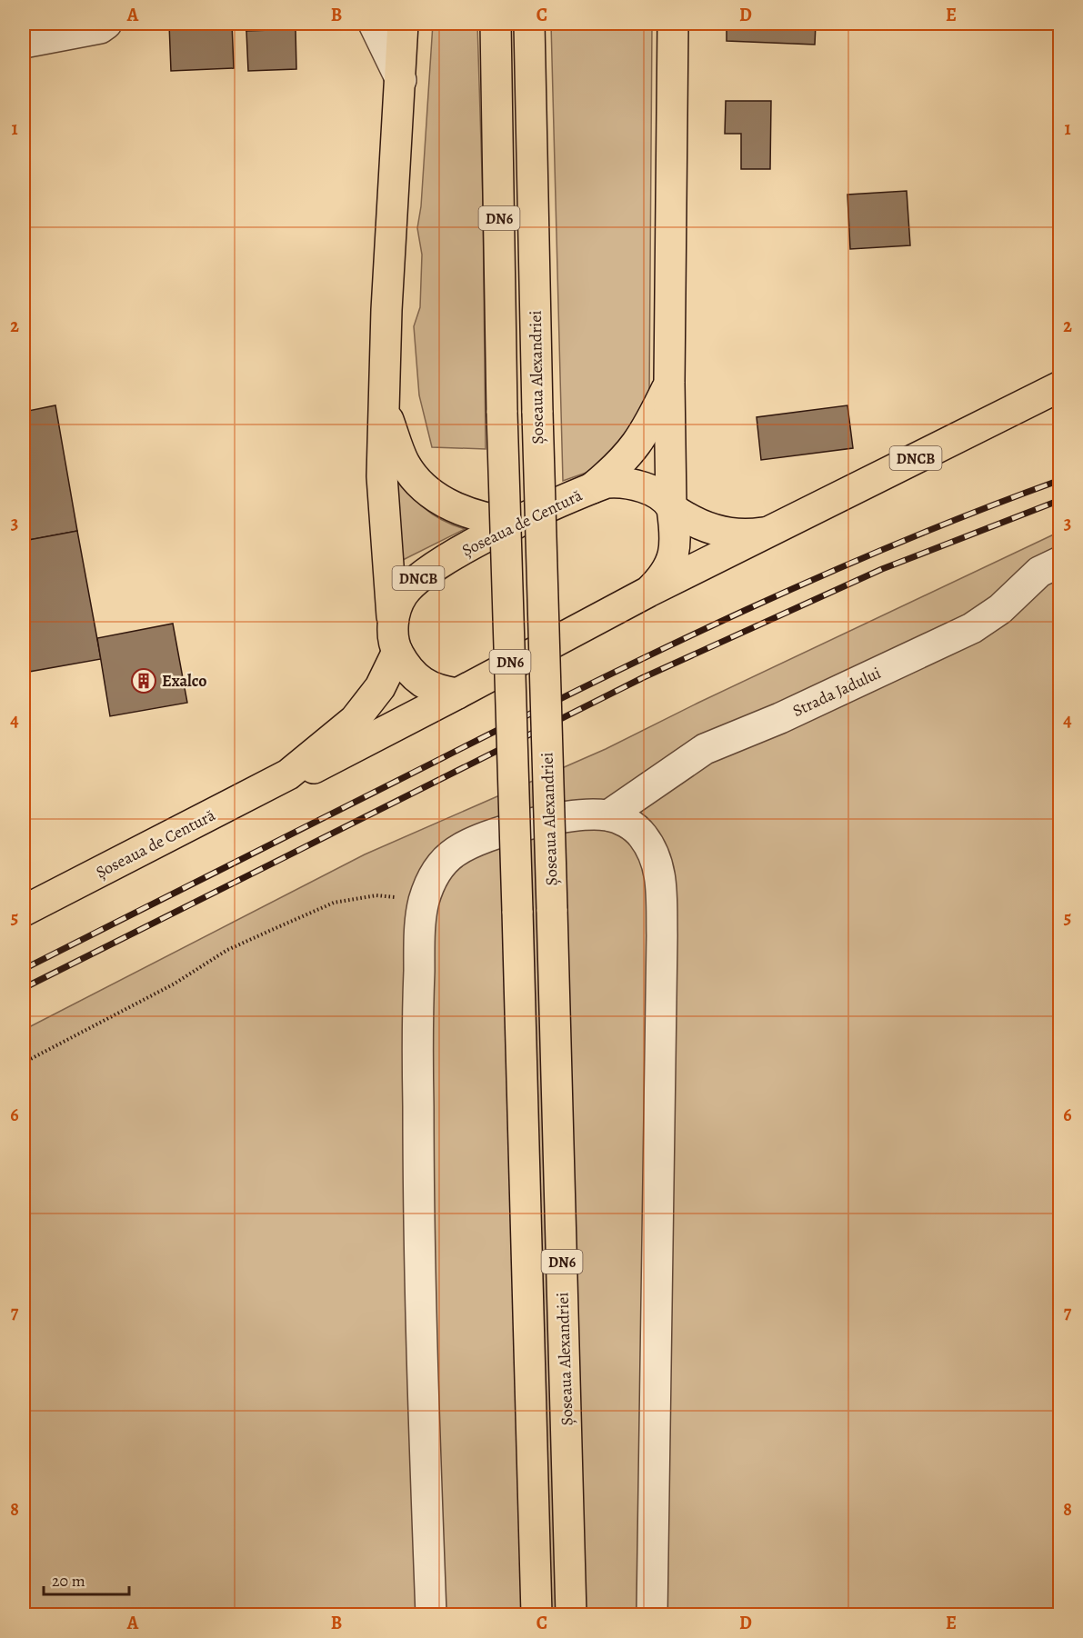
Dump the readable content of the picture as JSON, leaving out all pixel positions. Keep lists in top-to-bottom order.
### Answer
{
  "streets": {
    "main road": [
      "DN6",
      "Șoseaua Alexandriei",
      "DNCB",
      "Șoseaua de Centură"
    ],
    "street": ["Strada Jadului"]
  },
  "places": {
    "building": ["Exalco"]
  },
  "scale_bar": "20 m",
  "grid": {
    "columns": [
      "A",
      "B",
      "C",
      "D",
      "E"
    ],
    "rows": [
      "1",
      "2",
      "3",
      "4",
      "5",
      "6",
      "7",
      "8"
    ]
  }
}
